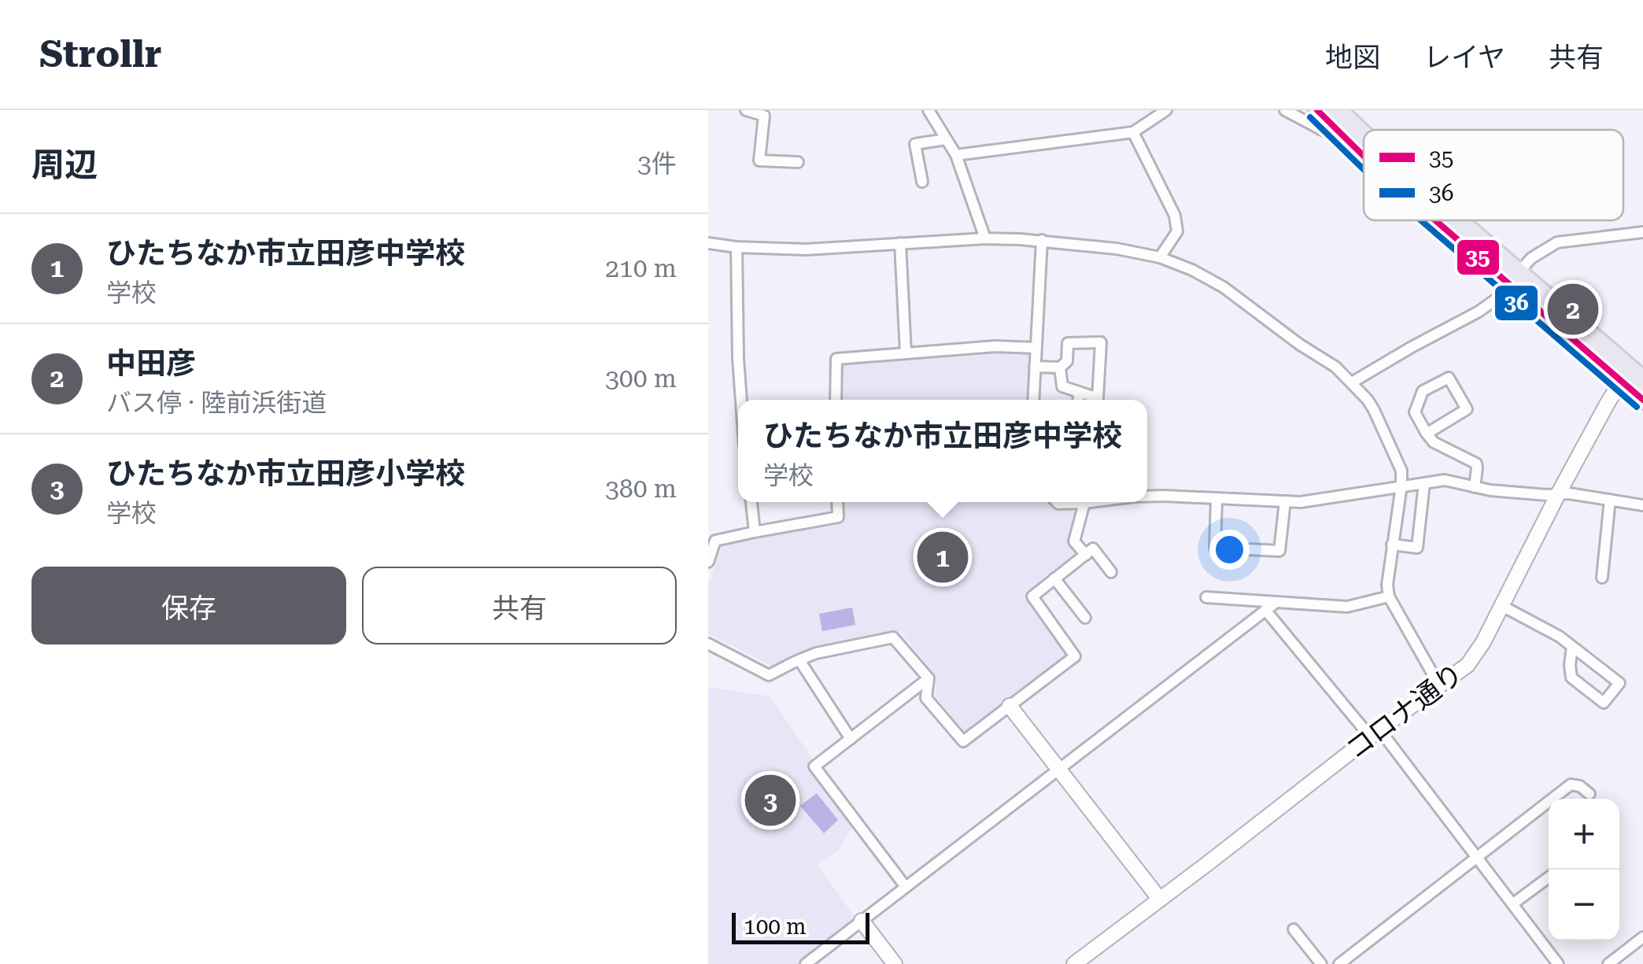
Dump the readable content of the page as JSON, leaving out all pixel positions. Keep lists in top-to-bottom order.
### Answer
{
  "streets": {
    "street": ["コロナ通り"]
  },
  "lines": ["transit line 35", "transit line 36"],
  "legend": ["35", "36"],
  "scale_bar": "100 m",
  "page": {
    "header": "Strollr",
    "nav": ["地図", "レイヤ", "共有"],
    "heading": ["周辺", "3件"],
    "list": [
      {
        "mark": "1",
        "name": "ひたちなか市立田彦中学校",
        "note": "学校",
        "value": "210 m"
      },
      {
        "mark": "2",
        "name": "中田彦",
        "note": "バス停 · 陸前浜街道",
        "value": "300 m"
      },
      {
        "mark": "3",
        "name": "ひたちなか市立田彦小学校",
        "note": "学校",
        "value": "380 m"
      }
    ],
    "pins": ["2", "1", "3"],
    "popup": ["ひたちなか市立田彦中学校", "学校"],
    "buttons": ["保存", "共有"],
    "map_buttons": ["+", "−"],
    "scale": "100 m"
  }
}
